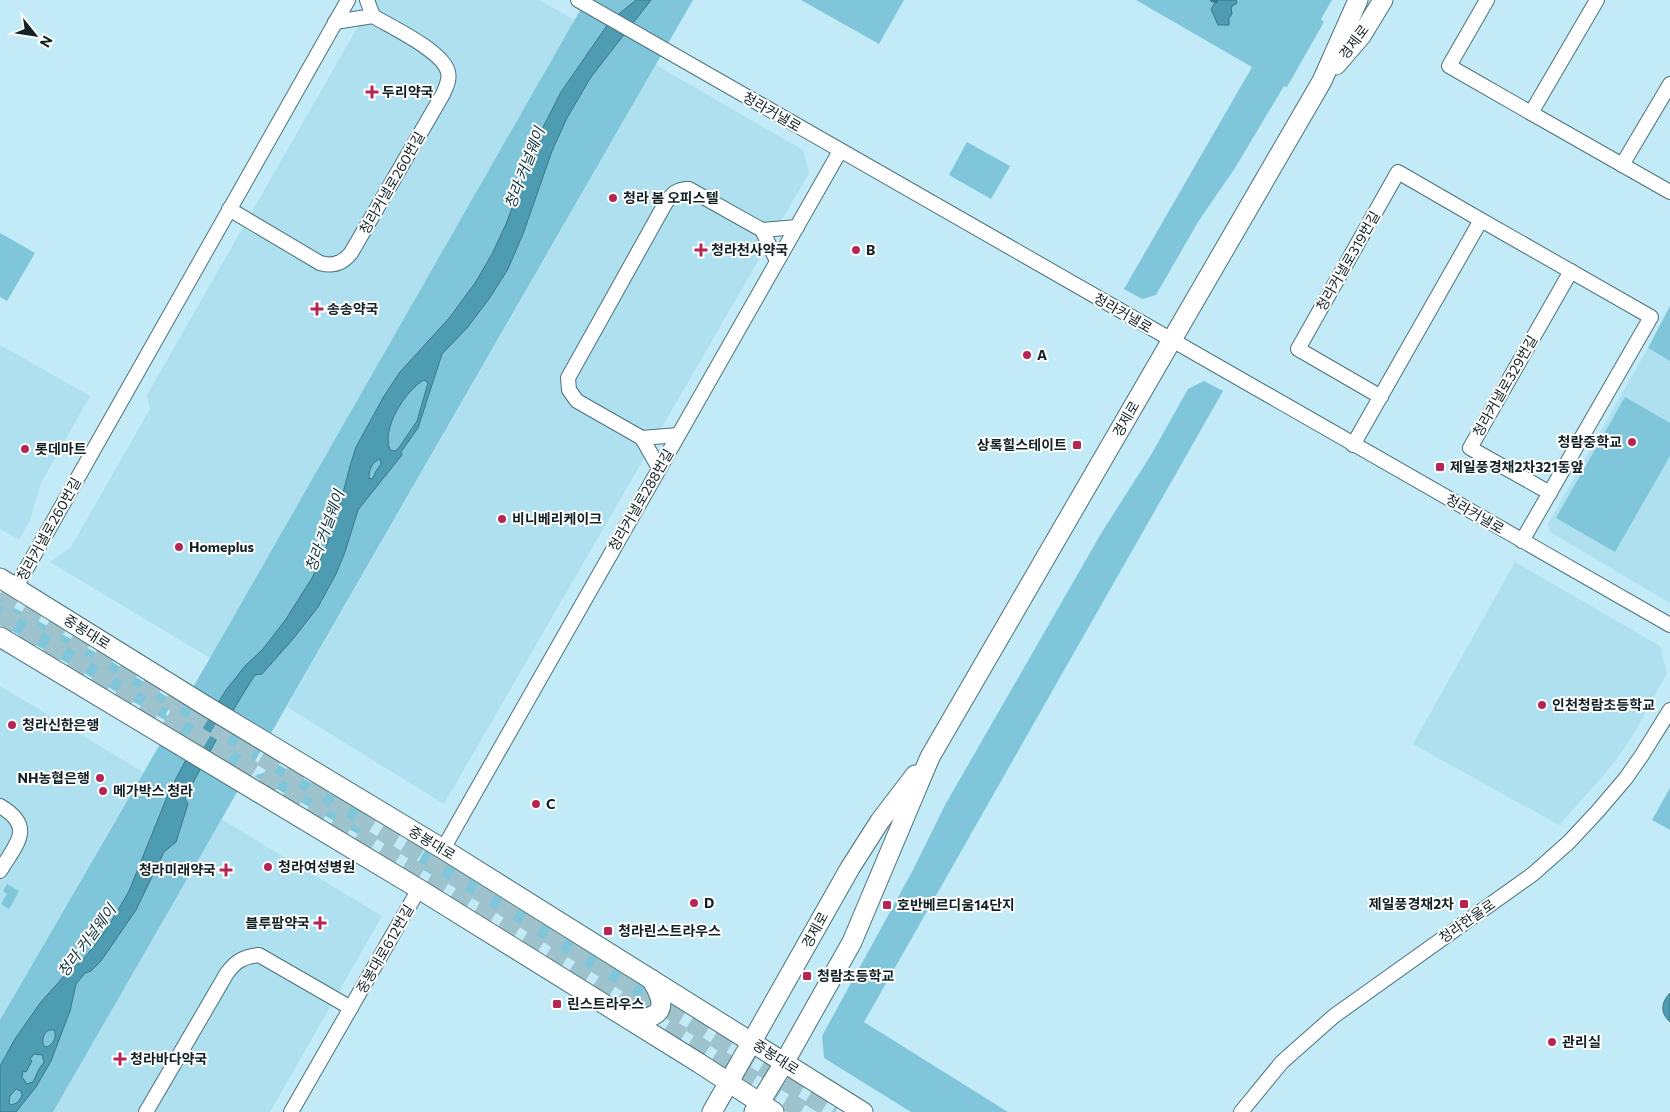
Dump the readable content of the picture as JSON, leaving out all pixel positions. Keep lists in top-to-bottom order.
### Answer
{
  "streets": {
    "main road": ["경제로", "중봉대로"],
    "street": [
      "청라커낼로",
      "청라커낼로260번길",
      "청라커낼로319번길",
      "청라커낼로329번길",
      "청라커낼로288번길",
      "청라한울로",
      "중봉대로612번길"
    ]
  },
  "crossings": [
    ["경제로", "청라커낼로"],
    ["경제로", "중봉대로"],
    ["청라커낼로", "청라커낼로288번길"],
    ["청라커낼로260번길", "중봉대로"],
    ["청라커낼로319번길", "청라커낼로329번길"],
    ["청라커낼로288번길", "중봉대로"]
  ],
  "water": ["청라 커널웨이"],
  "places": {
    "health": [
      "두리약국",
      "청라천사약국",
      "송송약국",
      "청라미래약국",
      "블루팜약국",
      "청라바다약국"
    ],
    "other": [
      "청라 봄 오피스텔",
      "B",
      "A",
      "청람중학교",
      "롯데마트",
      "비니베리케이크",
      "Homeplus",
      "인천청람초등학교",
      "청라신한은행",
      "NH농협은행",
      "메가박스 청라",
      "C",
      "청라여성병원",
      "D",
      "관리실"
    ],
    "transit": [
      "상록힐스테이트",
      "제일풍경채2차321동앞",
      "제일풍경채2차",
      "호반베르디움14단지",
      "청라린스트라우스",
      "청람초등학교",
      "린스트라우스"
    ]
  },
  "north": "bottom right"
}
